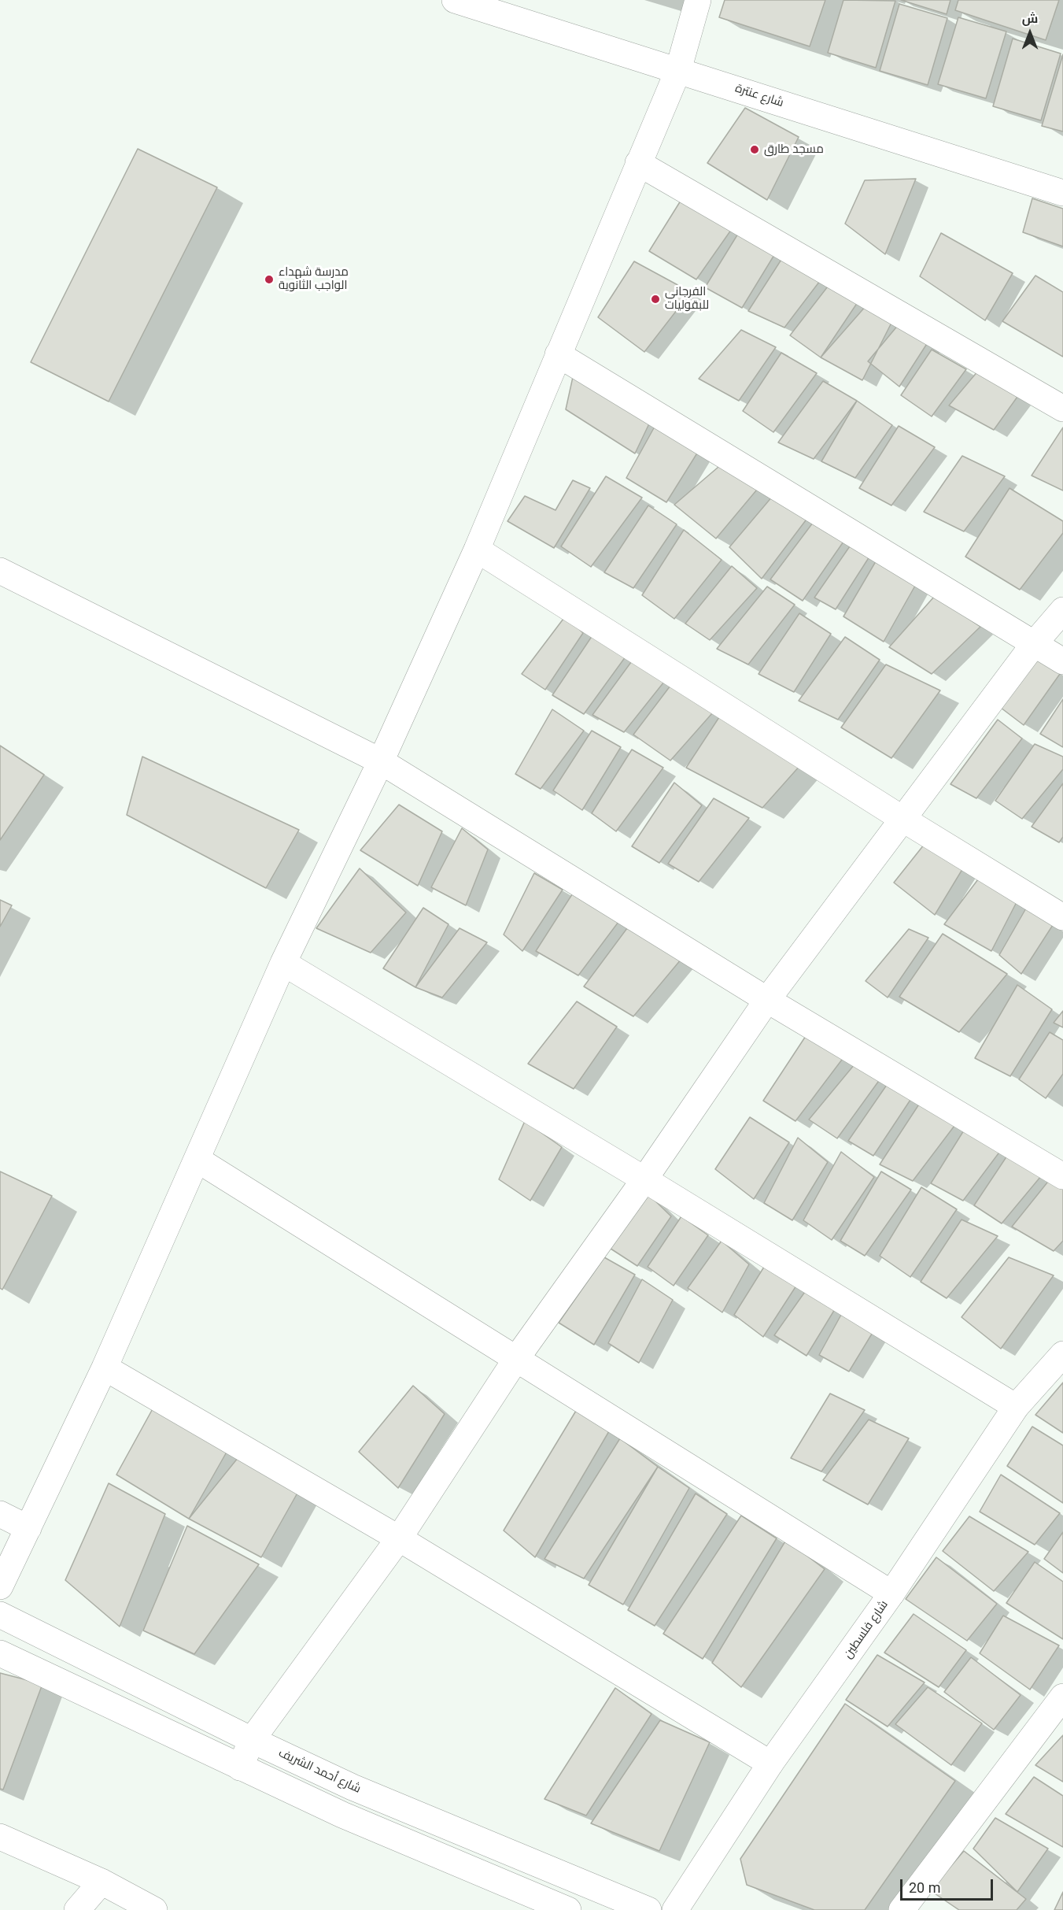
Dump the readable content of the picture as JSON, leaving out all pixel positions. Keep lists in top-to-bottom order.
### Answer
{
  "streets": {
    "street": ["شارع عنترة", "شارع فلسطين", "شارع أحمد الشريف"]
  },
  "places": ["مسجد طارق", "مدرسة شهداء الواجب الثانوية", "الفرجاني للبقوليات"],
  "scale_bar": "20 m",
  "north": "top"
}
